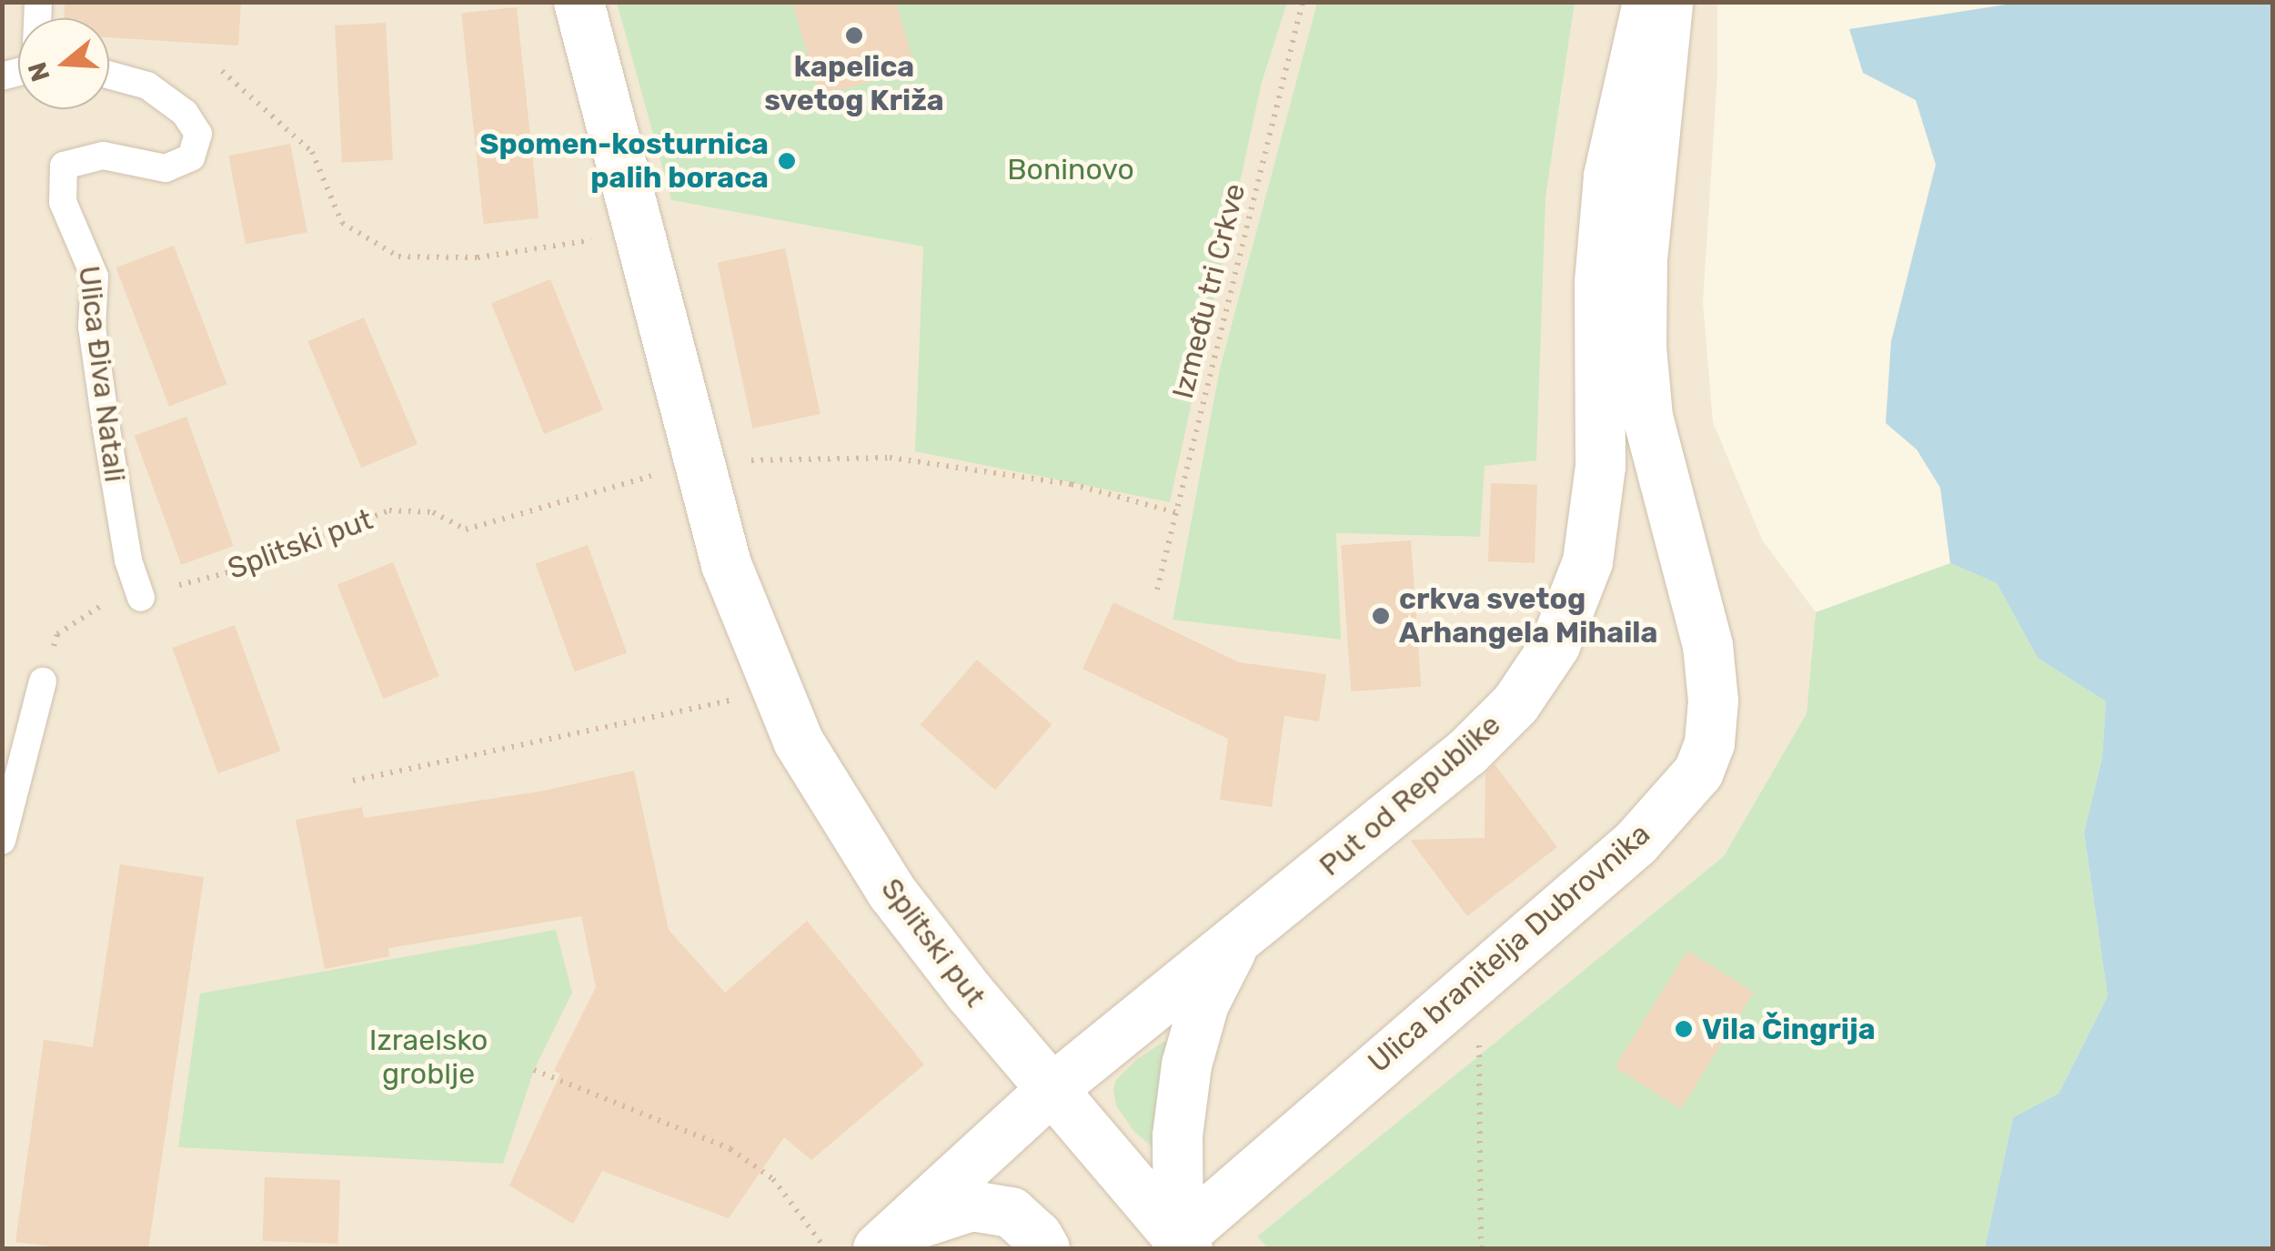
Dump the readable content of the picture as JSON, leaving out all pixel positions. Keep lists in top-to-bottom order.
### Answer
{
  "streets": {
    "street": ["Splitski put", "Put od Republike", "Ulica branitelja Dubrovnika"],
    "lane": ["Ulica Điva Natali"],
    "path": ["Između tri Crkve"]
  },
  "crossings": [
    ["Između tri Crkve", "Splitski put"],
    ["Ulica Điva Natali", "Splitski put"],
    ["Splitski put", "Put od Republike"],
    ["Splitski put", "Ulica branitelja Dubrovnika"]
  ],
  "parks": ["Boninovo", "Izraelsko groblje"],
  "places": [
    "kapelica svetog Križa",
    "Spomen-kosturnica palih boraca",
    "crkva svetog Arhangela Mihaila",
    "Vila Čingrija"
  ],
  "north": "left"
}
